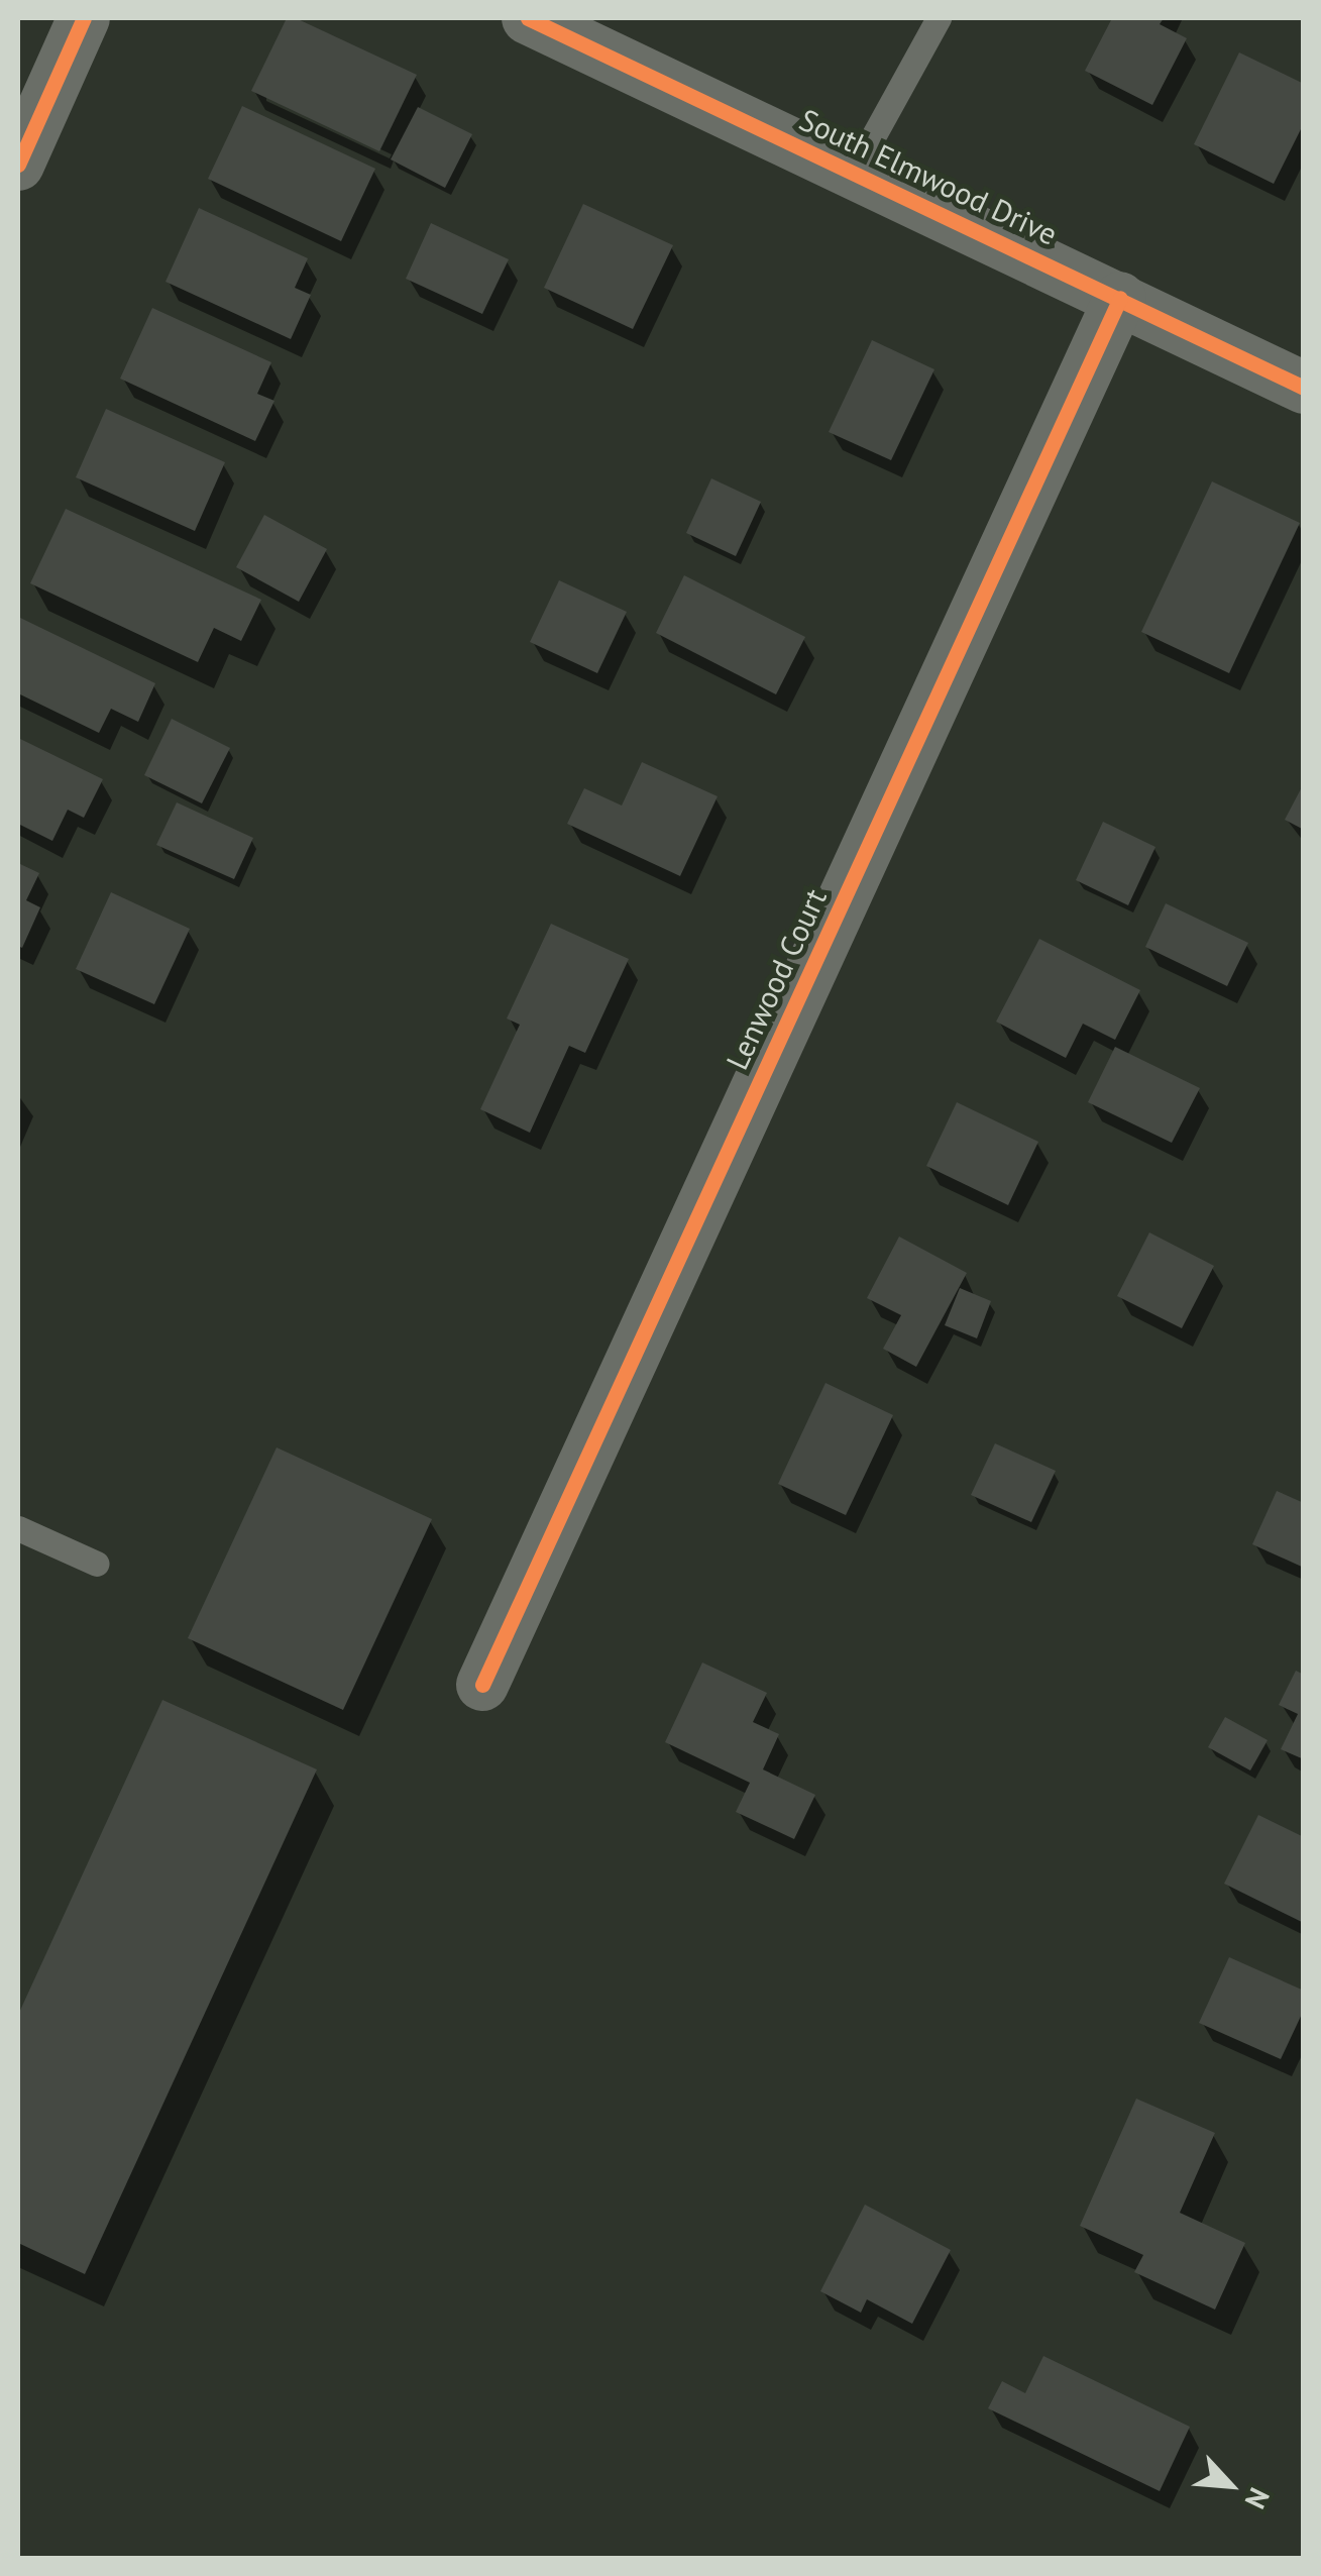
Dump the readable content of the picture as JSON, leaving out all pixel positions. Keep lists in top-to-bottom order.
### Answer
{
  "streets": {
    "street": ["South Elmwood Drive", "Lenwood Court"]
  },
  "crossings": [
    ["South Elmwood Drive", "Lenwood Court"]
  ],
  "north": "bottom right"
}
